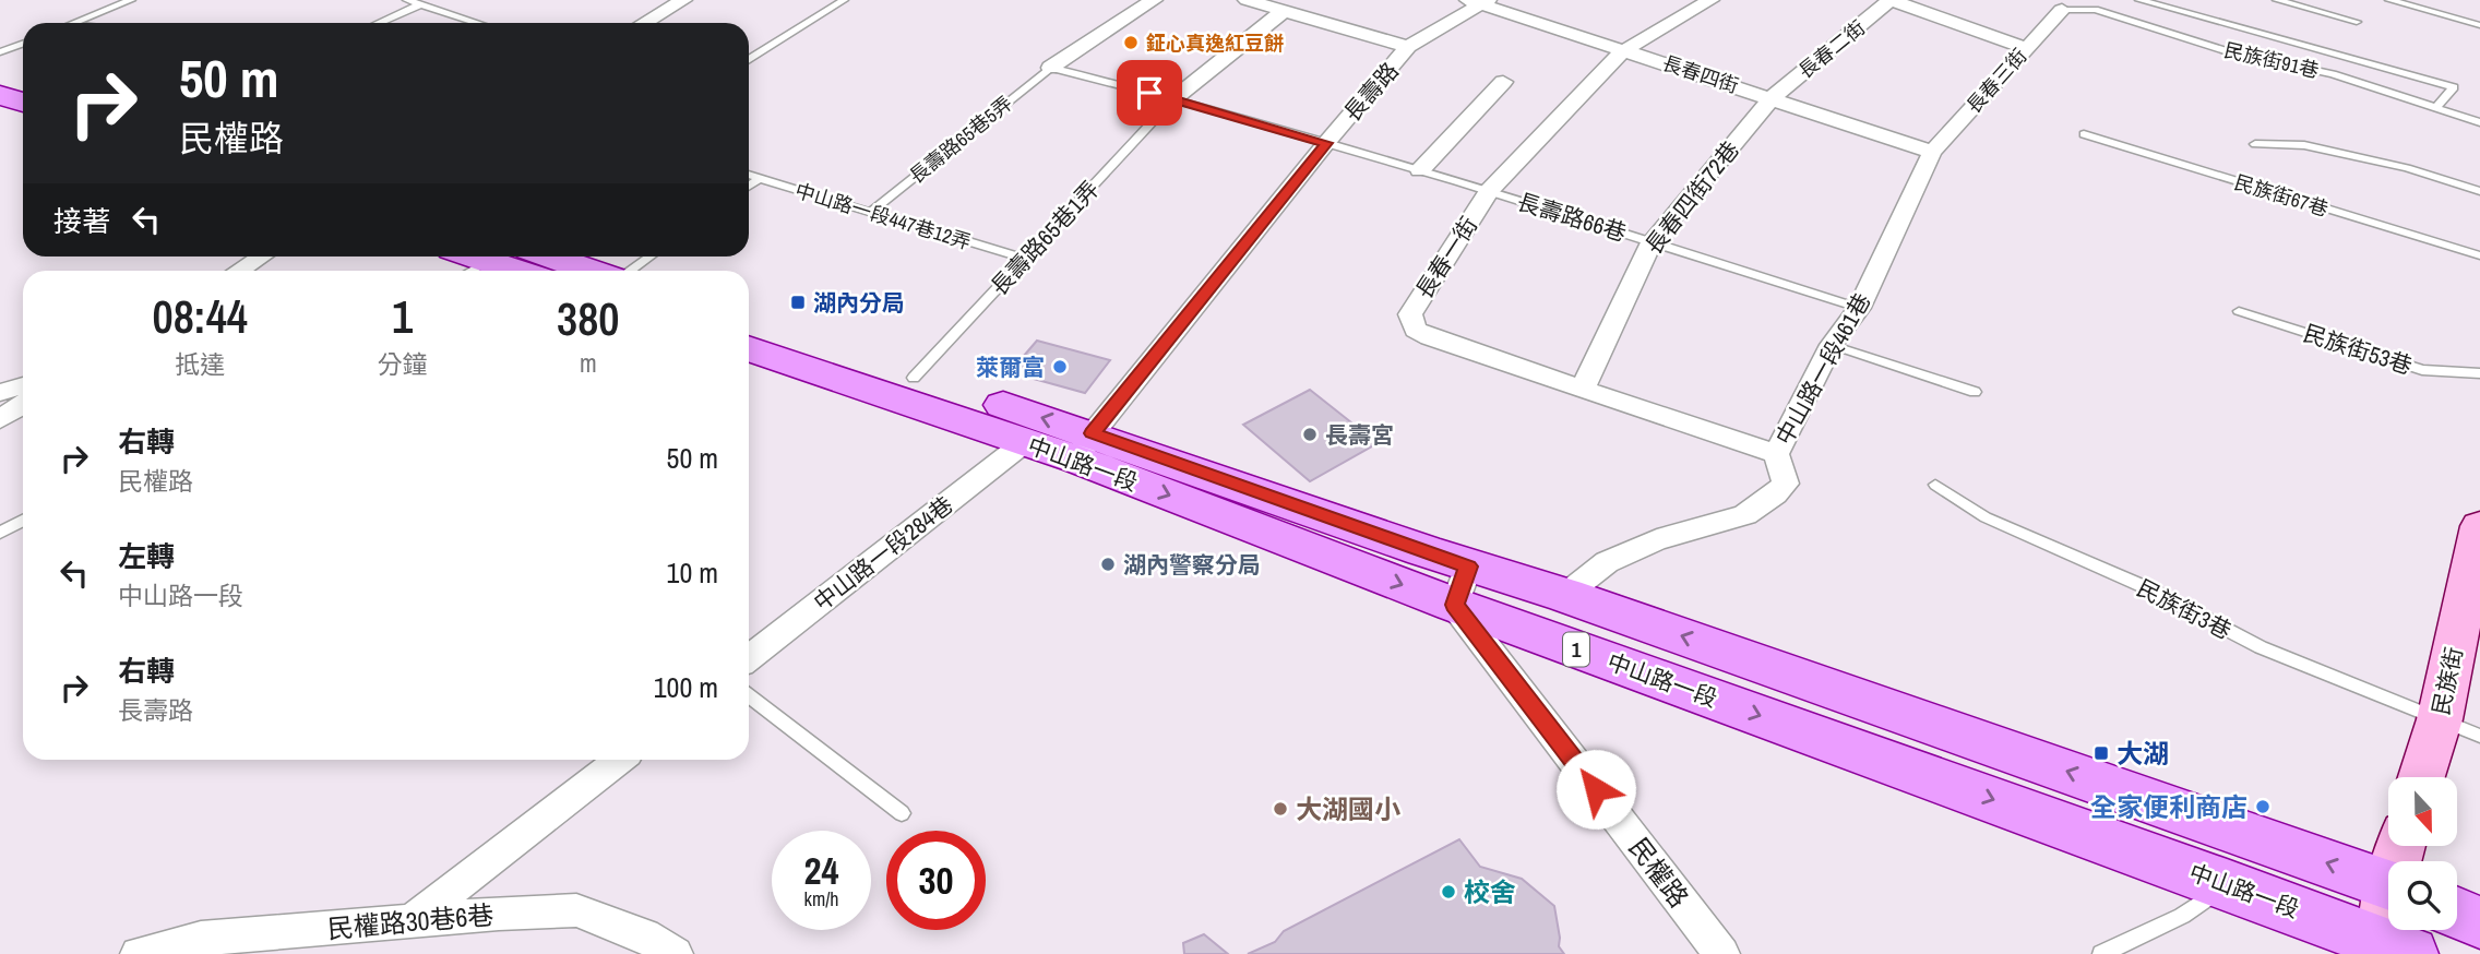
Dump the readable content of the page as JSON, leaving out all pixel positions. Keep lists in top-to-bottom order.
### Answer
{
  "streets": {
    "main road": ["中山路一段", "1"],
    "street": [
      "長春二街",
      "長春四街",
      "長春三街",
      "長壽路",
      "長春四街72巷",
      "長春一街",
      "中山路一段461巷",
      "中山路一段284巷",
      "民族街",
      "民權路",
      "民權路30巷6巷"
    ],
    "lane": [
      "民族街91巷",
      "長壽路65巷5弄",
      "民族街67巷",
      "中山路一段447巷12弄",
      "長壽路66巷",
      "長壽路65巷1弄",
      "民族街53巷",
      "民族街3巷"
    ]
  },
  "crossings": [
    ["長春二街", "長春四街"],
    ["長春二街", "長春四街72巷"],
    ["民族街91巷", "長春三街"],
    ["長春四街", "長春三街"],
    ["長春四街", "長壽路"],
    ["長春四街", "長春四街72巷"],
    ["長春四街", "長春一街"],
    ["長春四街", "中山路一段461巷"],
    ["長春三街", "中山路一段461巷"],
    ["長壽路", "長壽路66巷"],
    ["長壽路", "中山路一段"],
    ["長壽路65巷5弄", "中山路一段447巷12弄"],
    ["長春四街72巷", "長壽路66巷"],
    ["長春四街72巷", "長春一街"],
    ["中山路一段447巷12弄", "長壽路65巷1弄"],
    ["長壽路66巷", "長春一街"],
    ["長壽路66巷", "中山路一段461巷"],
    ["長壽路65巷1弄", "中山路一段"],
    ["長春一街", "中山路一段461巷"],
    ["中山路一段461巷", "中山路一段"],
    ["中山路一段", "中山路一段284巷"],
    ["中山路一段", "民權路"],
    ["民族街3巷", "民族街"]
  ],
  "places": {
    "other": [
      "鉦心真逸紅豆餅",
      "萊爾富",
      "長壽宮",
      "湖內警察分局",
      "全家便利商店",
      "大湖國小",
      "校舍"
    ],
    "transit": ["湖內分局", "大湖"]
  },
  "north": "bottom",
  "page": {
    "turn": ["50 m", "民權路"],
    "then": "接著",
    "eta": [
      "08:44",
      "抵達",
      "1",
      "分鐘",
      "380",
      "m"
    ],
    "list": [
      {
        "name": "右轉",
        "note": "民權路",
        "value": "50 m"
      },
      {
        "name": "左轉",
        "note": "中山路一段",
        "value": "10 m"
      },
      {
        "name": "右轉",
        "note": "長壽路",
        "value": "100 m"
      }
    ],
    "speed": "24 km/h",
    "limit": "30"
  }
}
